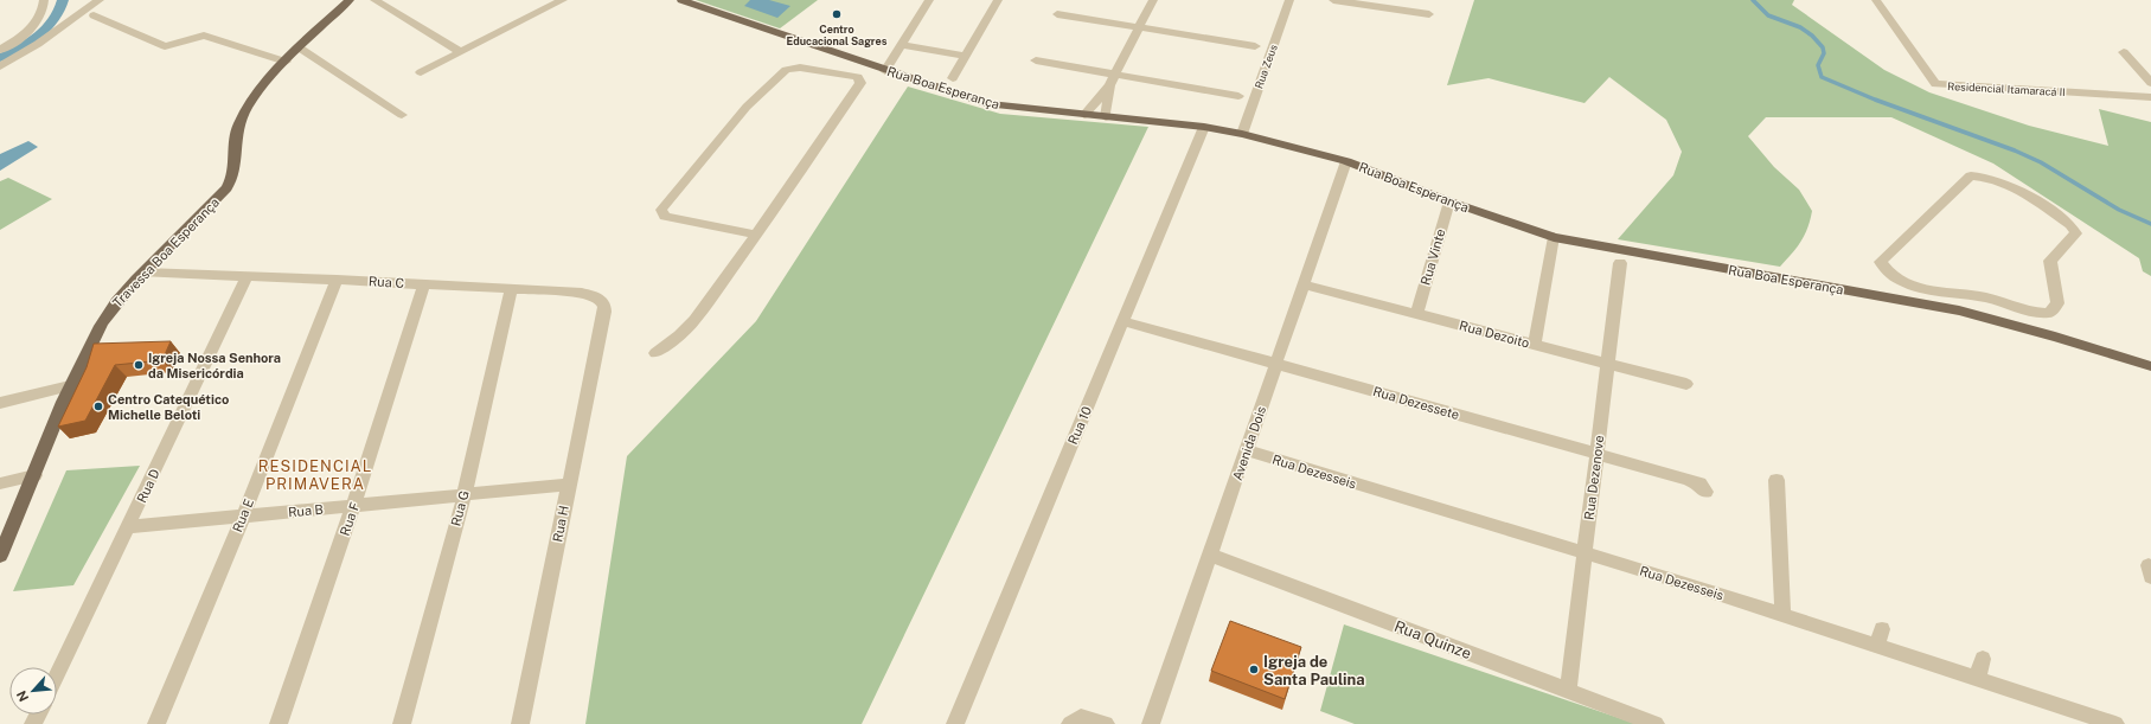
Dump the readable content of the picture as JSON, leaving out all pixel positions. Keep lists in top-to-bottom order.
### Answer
{
  "streets": {
    "main road": ["Rua Boa Esperança", "Travessa Boa Esperança"],
    "street": [
      "Rua Zeus",
      "Residencial Itamaracá II",
      "Rua Vinte",
      "Rua C",
      "Rua Dezoito",
      "Rua Dezessete",
      "Rua 10",
      "Avenida Dois",
      "Rua Dezesseis",
      "Rua Dezenove",
      "Rua D",
      "Rua G",
      "Rua B",
      "Rua E",
      "Rua F",
      "Rua H",
      "Rua Quinze"
    ]
  },
  "crossings": [
    ["Rua Zeus", "Rua Boa Esperança"],
    ["Rua Boa Esperança", "Rua Vinte"],
    ["Rua Boa Esperança", "Rua 10"],
    ["Rua Boa Esperança", "Avenida Dois"],
    ["Travessa Boa Esperança", "Rua C"],
    ["Rua Vinte", "Rua Dezoito"],
    ["Rua C", "Rua D"],
    ["Rua C", "Rua G"],
    ["Rua C", "Rua E"],
    ["Rua C", "Rua F"],
    ["Rua C", "Rua H"],
    ["Rua Dezoito", "Avenida Dois"],
    ["Rua Dezoito", "Rua Dezenove"],
    ["Rua Dezessete", "Rua 10"],
    ["Rua Dezessete", "Avenida Dois"],
    ["Rua Dezessete", "Rua Dezenove"],
    ["Avenida Dois", "Rua Dezesseis"],
    ["Avenida Dois", "Rua Quinze"],
    ["Rua Dezesseis", "Rua Dezenove"],
    ["Rua Dezenove", "Rua Quinze"],
    ["Rua D", "Rua B"],
    ["Rua G", "Rua B"],
    ["Rua B", "Rua E"],
    ["Rua B", "Rua F"],
    ["Rua B", "Rua H"]
  ],
  "districts": ["RESIDENCIAL PRIMAVERA"],
  "places": [
    "Centro Educacional Sagres",
    "Igreja Nossa Senhora da Misericórdia",
    "Centro Catequético Michelle Beloti",
    "Igreja de Santa Paulina"
  ],
  "north": "bottom left"
}
